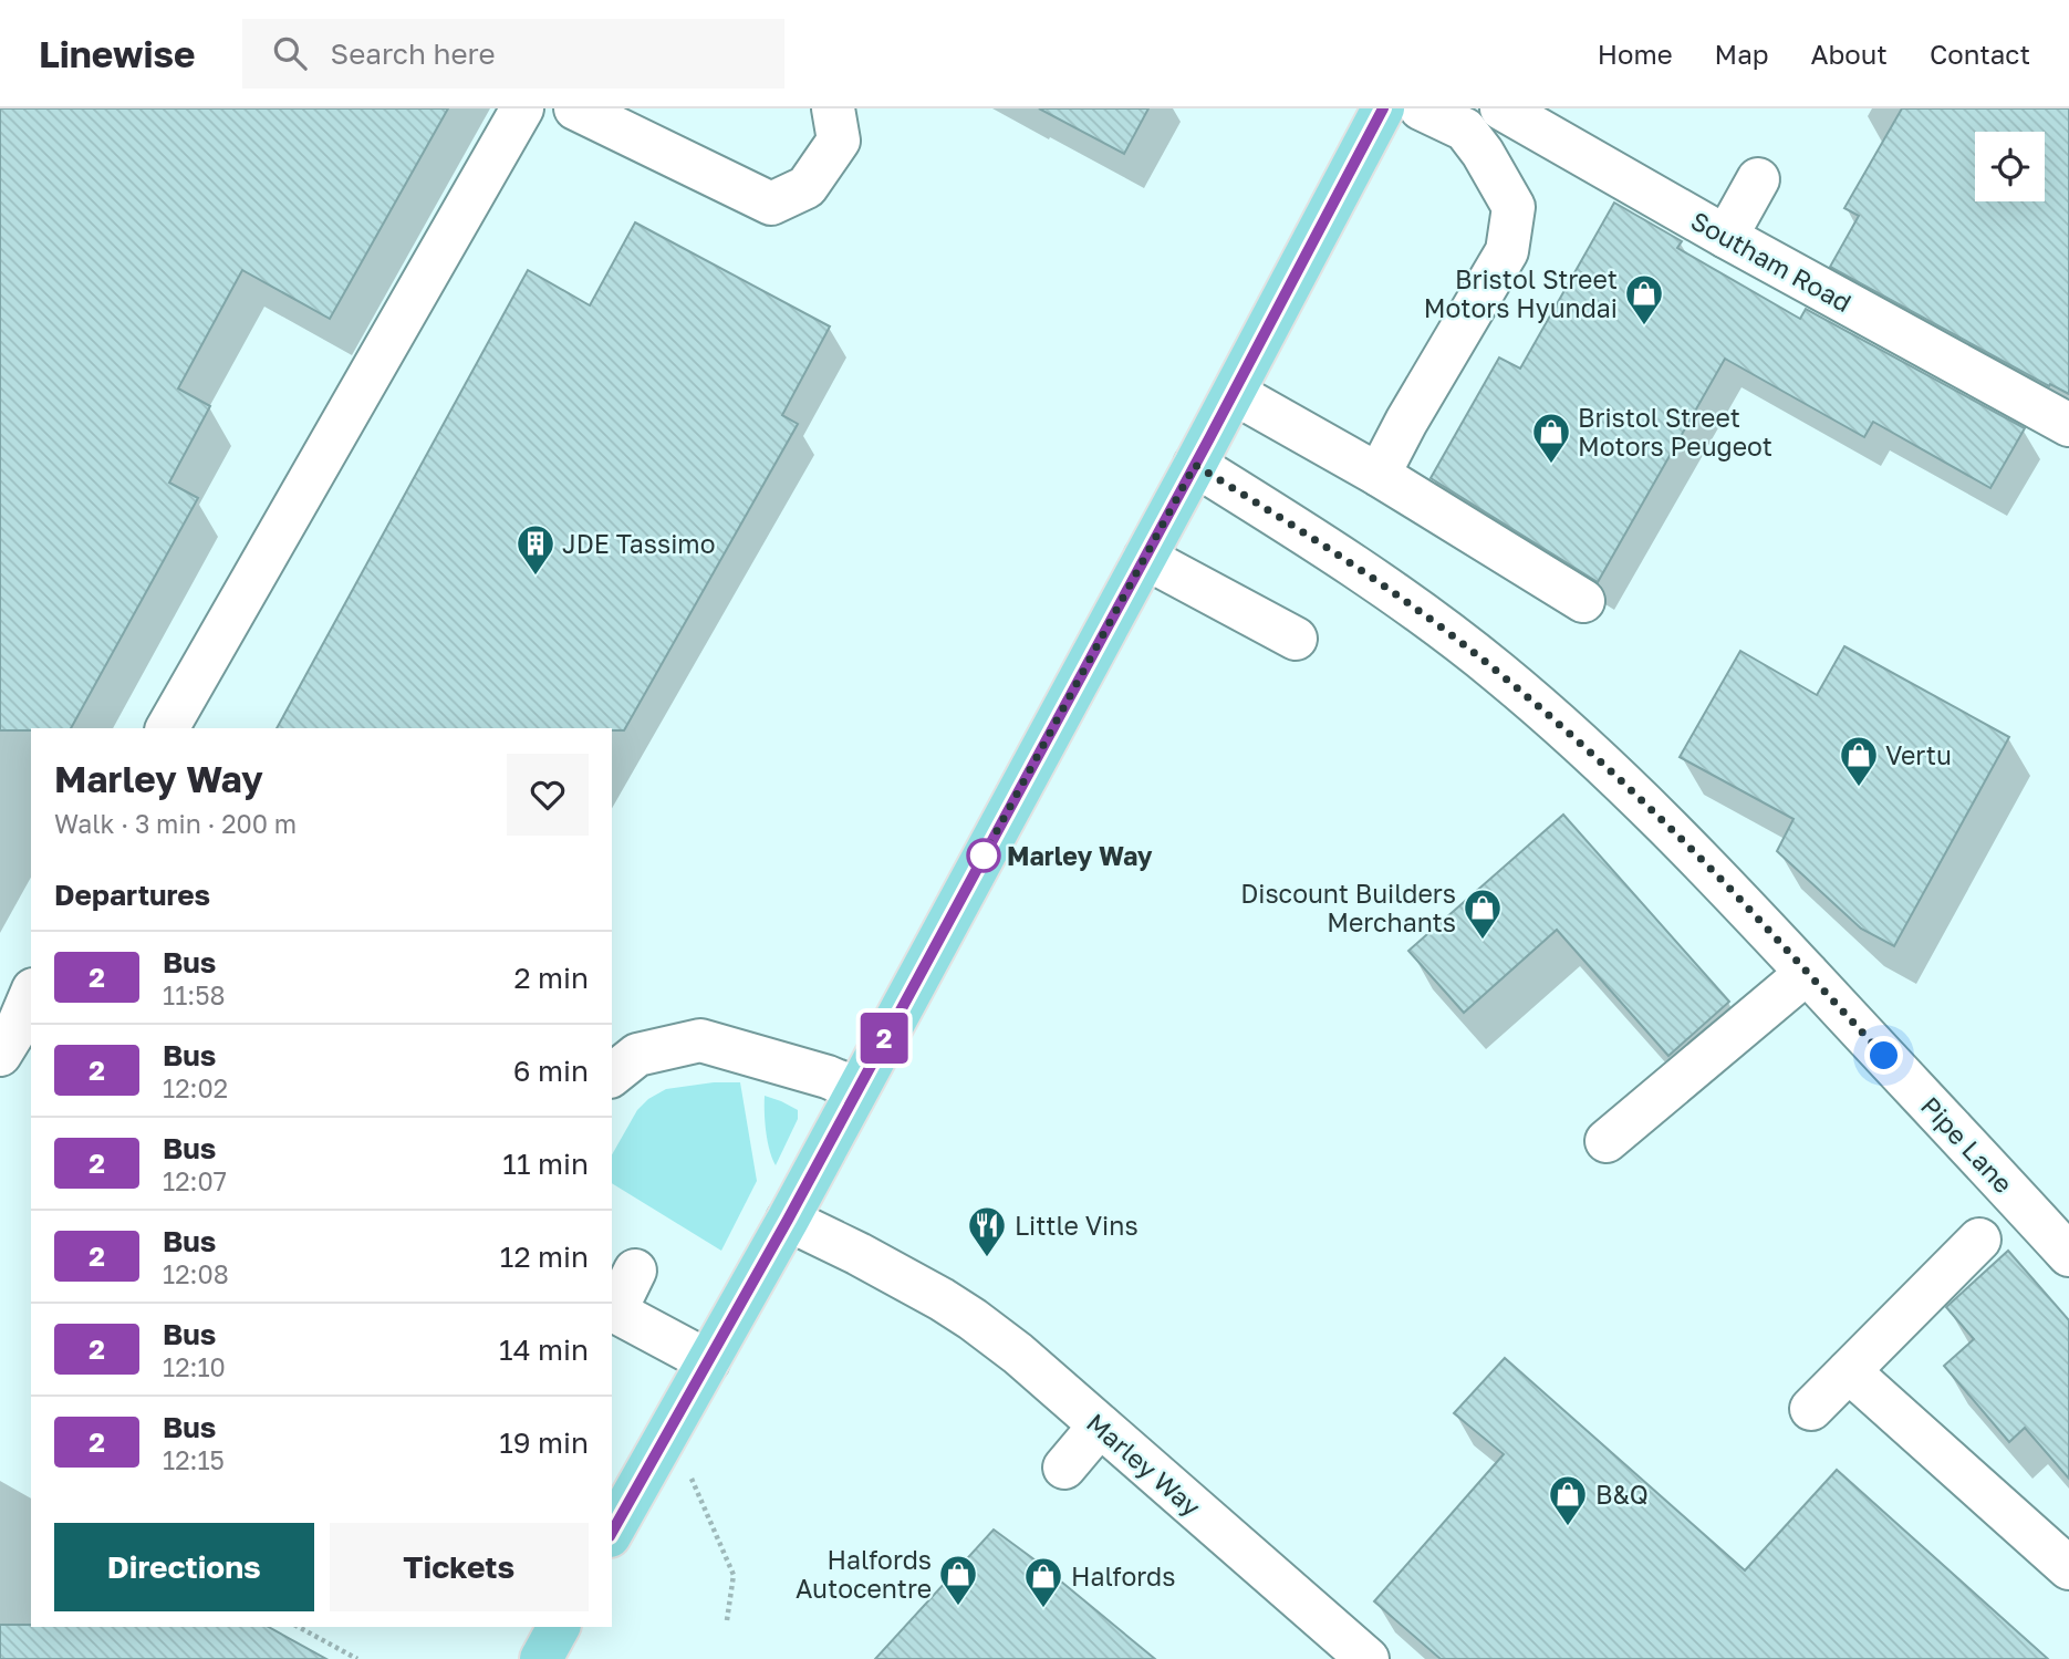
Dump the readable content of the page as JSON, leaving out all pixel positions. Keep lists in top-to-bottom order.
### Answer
{
  "streets": {
    "street": ["Southam Road", "Pipe Lane", "Marley Way"]
  },
  "places": {
    "shop": [
      "Bristol Street Motors Hyundai",
      "Bristol Street Motors Peugeot",
      "Vertu",
      "Discount Builders Merchants",
      "B&Q",
      "Halfords Autocentre",
      "Halfords"
    ],
    "building": ["JDE Tassimo"],
    "other": ["Marley Way"],
    "restaurant": ["Little Vins"]
  },
  "lines": ["bus line 2"],
  "page": {
    "header": "Linewise",
    "search": "Search here",
    "nav": [
      "Home",
      "Map",
      "About",
      "Contact"
    ],
    "on_map": "2",
    "heading": [
      ["Marley Way", "Walk · 3 min · 200 m"],
      "Departures"
    ],
    "list": [
      {
        "mark": "2",
        "name": "Bus",
        "note": "11:58",
        "value": "2 min"
      },
      {
        "mark": "2",
        "name": "Bus",
        "note": "12:02",
        "value": "6 min"
      },
      {
        "mark": "2",
        "name": "Bus",
        "note": "12:07",
        "value": "11 min"
      },
      {
        "mark": "2",
        "name": "Bus",
        "note": "12:08",
        "value": "12 min"
      },
      {
        "mark": "2",
        "name": "Bus",
        "note": "12:10",
        "value": "14 min"
      },
      {
        "mark": "2",
        "name": "Bus",
        "note": "12:15",
        "value": "19 min"
      }
    ],
    "buttons": ["Directions", "Tickets"]
  }
}
